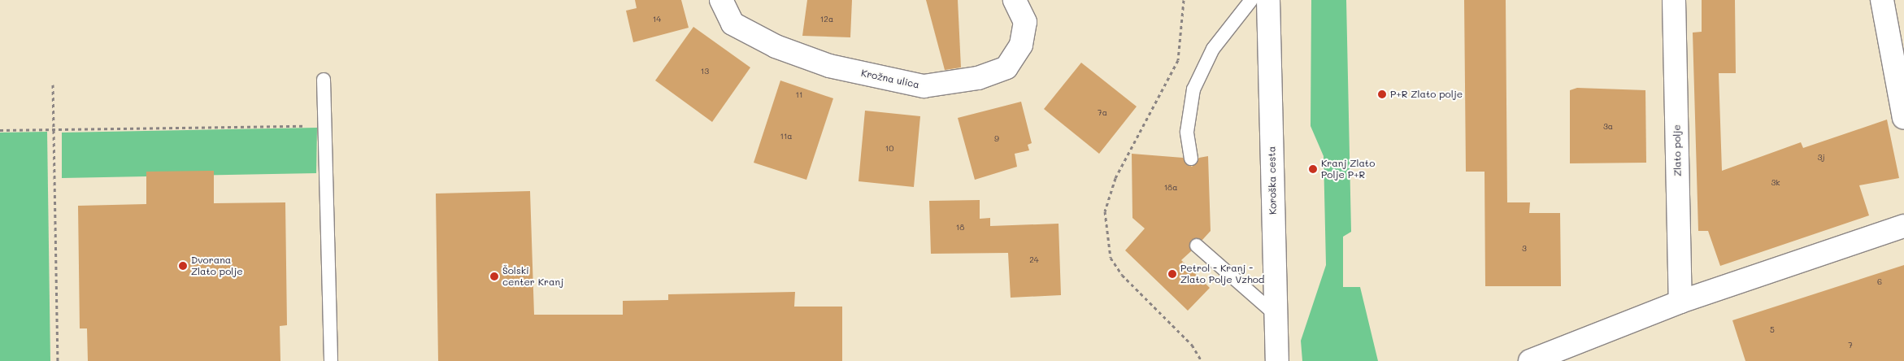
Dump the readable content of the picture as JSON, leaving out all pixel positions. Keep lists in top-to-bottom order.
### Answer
{
  "streets": {
    "street": ["Krožna ulica", "Zlato polje", "Koroška cesta"]
  },
  "places": [
    "P+R Zlato polje",
    "Kranj Zlato Polje P+R",
    "Dvorana Zlato polje",
    "Petrol - Kranj - Zlato Polje Vzhod",
    "Šolski center Kranj"
  ],
  "house_numbers": [
    "14",
    "12a",
    "13",
    "11",
    "7a",
    "3a",
    "11a",
    "9",
    "10",
    "3j",
    "3k",
    "18a",
    "18",
    "3",
    "24",
    "6",
    "5",
    "7"
  ]
}
